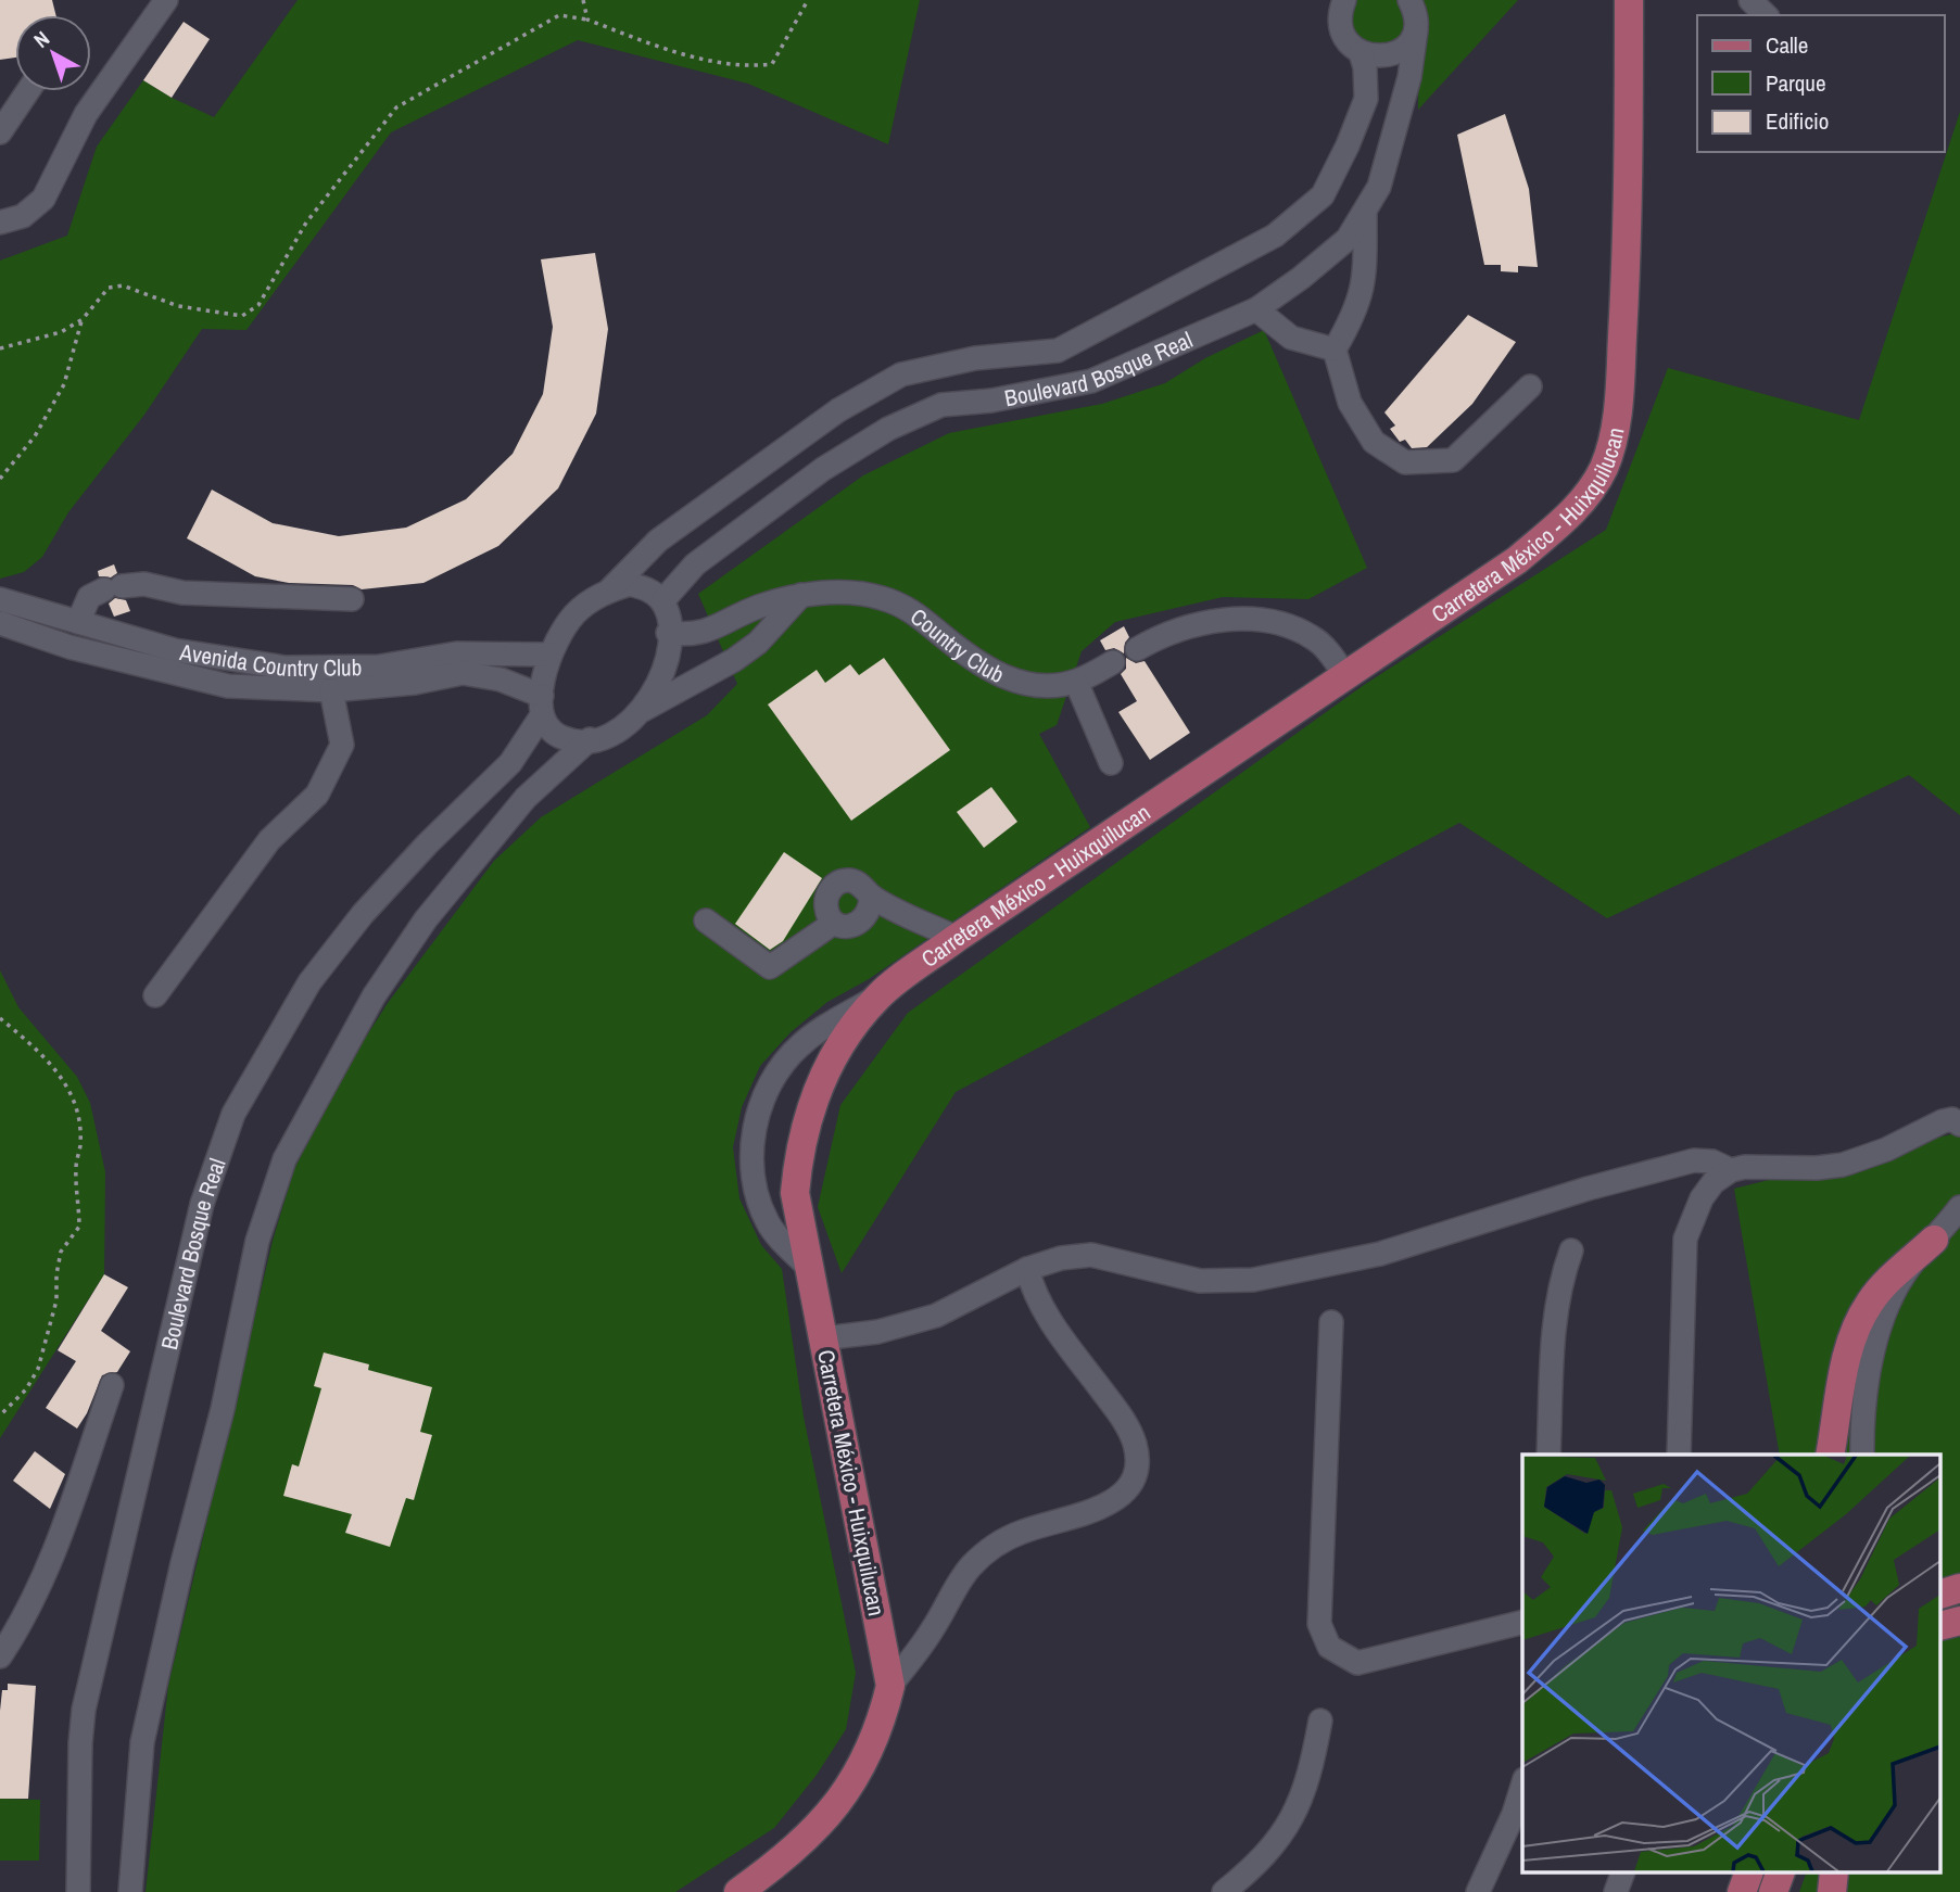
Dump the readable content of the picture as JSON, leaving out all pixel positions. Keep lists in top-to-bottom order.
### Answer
{
  "streets": {
    "main road": ["Carretera México - Huixquilucan"],
    "street": ["Boulevard Bosque Real", "Country Club", "Avenida Country Club"]
  },
  "crossings": [
    ["Boulevard Bosque Real", "Country Club"],
    ["Boulevard Bosque Real", "Avenida Country Club"],
    ["Country Club", "Avenida Country Club"]
  ],
  "legend": ["Calle", "Parque", "Edificio"],
  "north": "top left"
}
